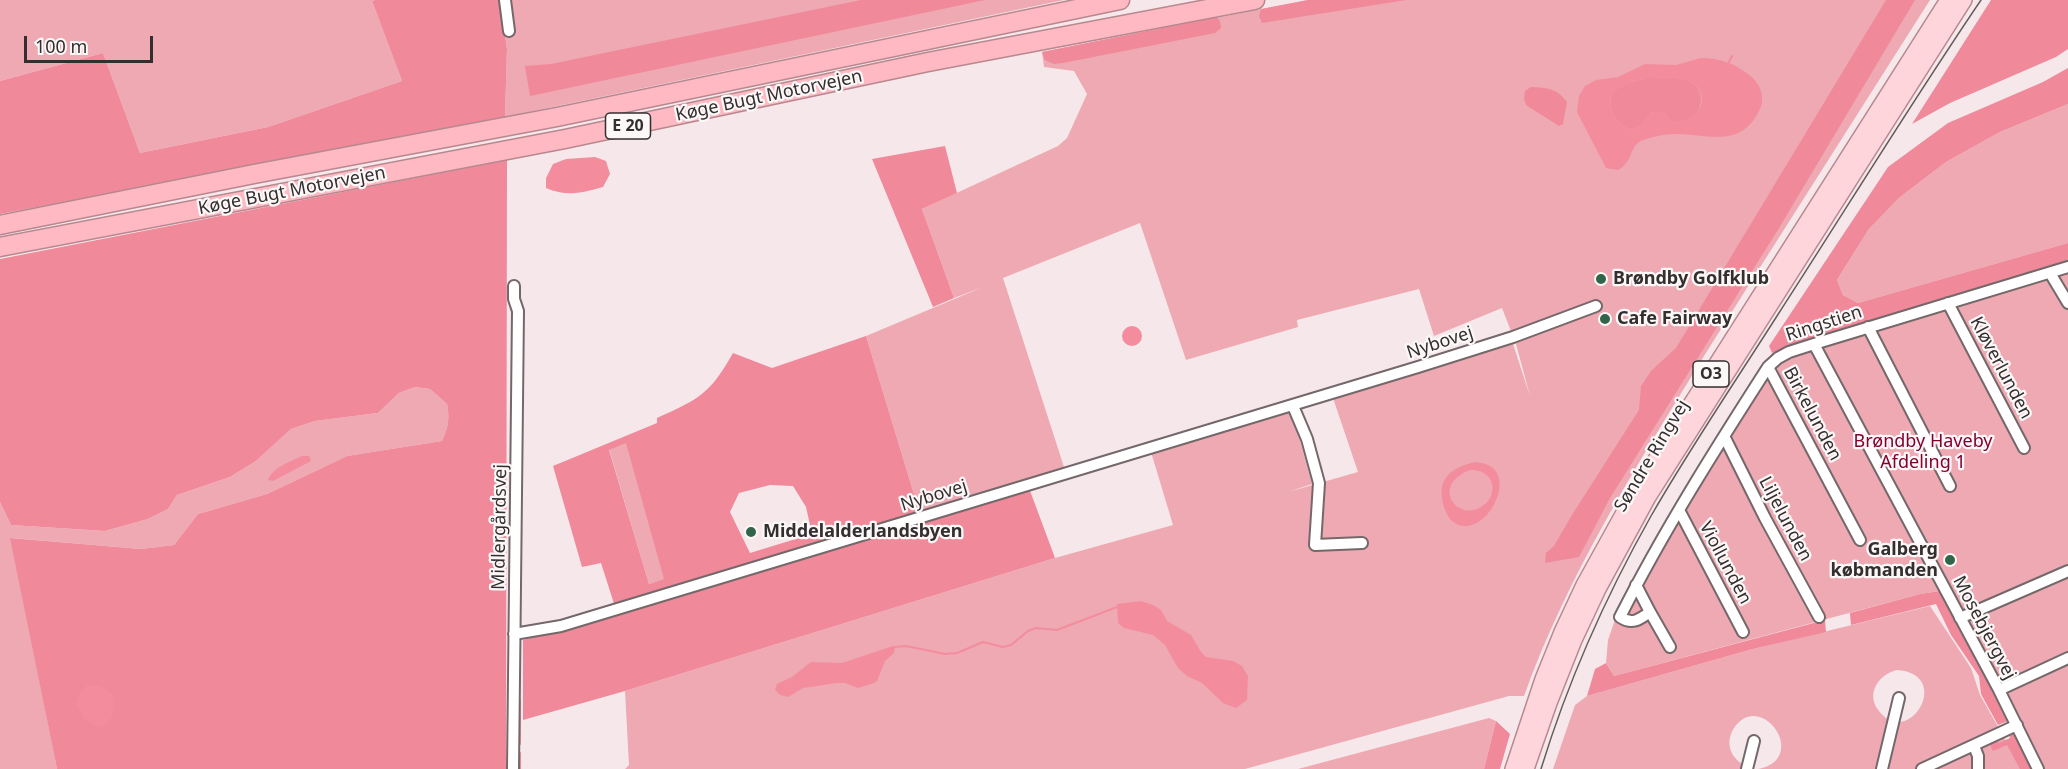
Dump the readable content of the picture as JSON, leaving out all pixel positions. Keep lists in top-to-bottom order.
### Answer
{
  "streets": {
    "highway": ["Køge Bugt Motorvejen", "E 20"],
    "main road": ["O3", "Søndre Ringvej"],
    "street": [
      "Ringstien",
      "Nybovej",
      "Kløverlunden",
      "Birkelunden",
      "Liljelunden",
      "Midlergårdsvej",
      "Viollunden",
      "Mosebjergvej"
    ]
  },
  "crossings": [
    ["Ringstien", "Kløverlunden"],
    ["Ringstien", "Birkelunden"],
    ["Ringstien", "Liljelunden"],
    ["Ringstien", "Viollunden"],
    ["Ringstien", "Mosebjergvej"],
    ["Nybovej", "Midlergårdsvej"]
  ],
  "parks": ["Brøndby Haveby Afdeling 1"],
  "places": [
    "Brøndby Golfklub",
    "Cafe Fairway",
    "Middelalderlandsbyen",
    "Galberg købmanden"
  ],
  "scale_bar": "100 m"
}
